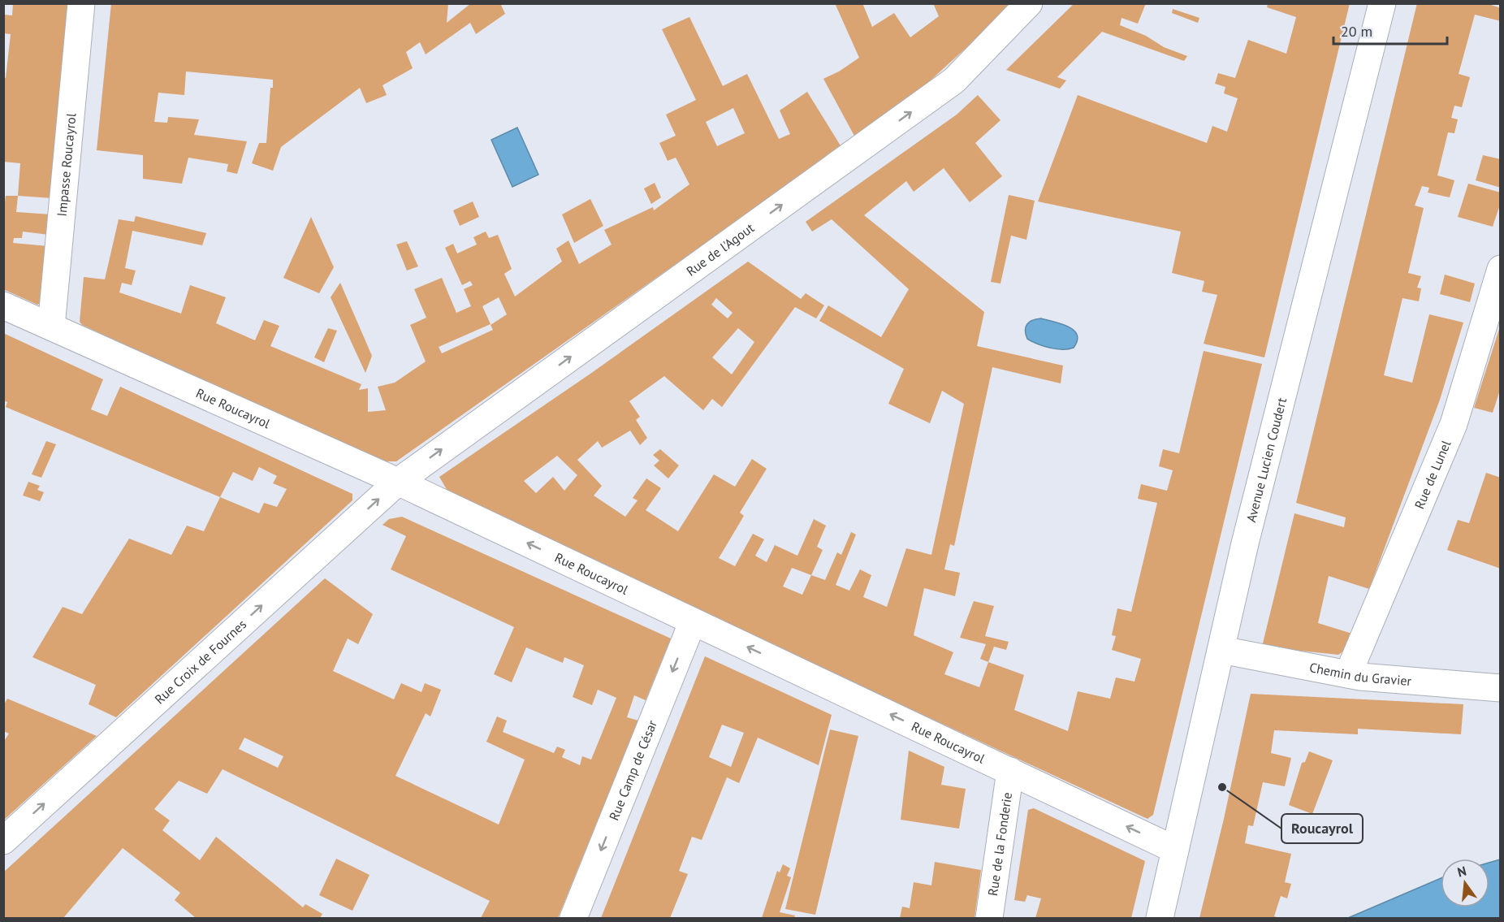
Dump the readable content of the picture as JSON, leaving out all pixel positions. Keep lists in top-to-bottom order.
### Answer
{
  "streets": {
    "street": [
      "Impasse Roucayrol",
      "Rue de l'Agout",
      "Rue Roucayrol",
      "Avenue Lucien Coudert",
      "Rue de Lunel",
      "Rue Croix de Fournes",
      "Chemin du Gravier",
      "Rue Camp de César",
      "Rue de la Fonderie"
    ]
  },
  "crossings": [
    ["Impasse Roucayrol", "Rue Roucayrol"],
    ["Rue de l'Agout", "Rue Roucayrol"],
    ["Rue de l'Agout", "Rue Croix de Fournes"],
    ["Rue Roucayrol", "Avenue Lucien Coudert"],
    ["Rue Roucayrol", "Rue Croix de Fournes"],
    ["Rue Roucayrol", "Rue Camp de César"],
    ["Rue Roucayrol", "Rue de la Fonderie"],
    ["Avenue Lucien Coudert", "Chemin du Gravier"],
    ["Rue de Lunel", "Chemin du Gravier"]
  ],
  "one_way": [
    "Rue de l'Agout",
    "Rue Roucayrol",
    "Rue Croix de Fournes",
    "Rue Camp de César"
  ],
  "places": ["Roucayrol"],
  "scale_bar": "20 m",
  "north": "top"
}
